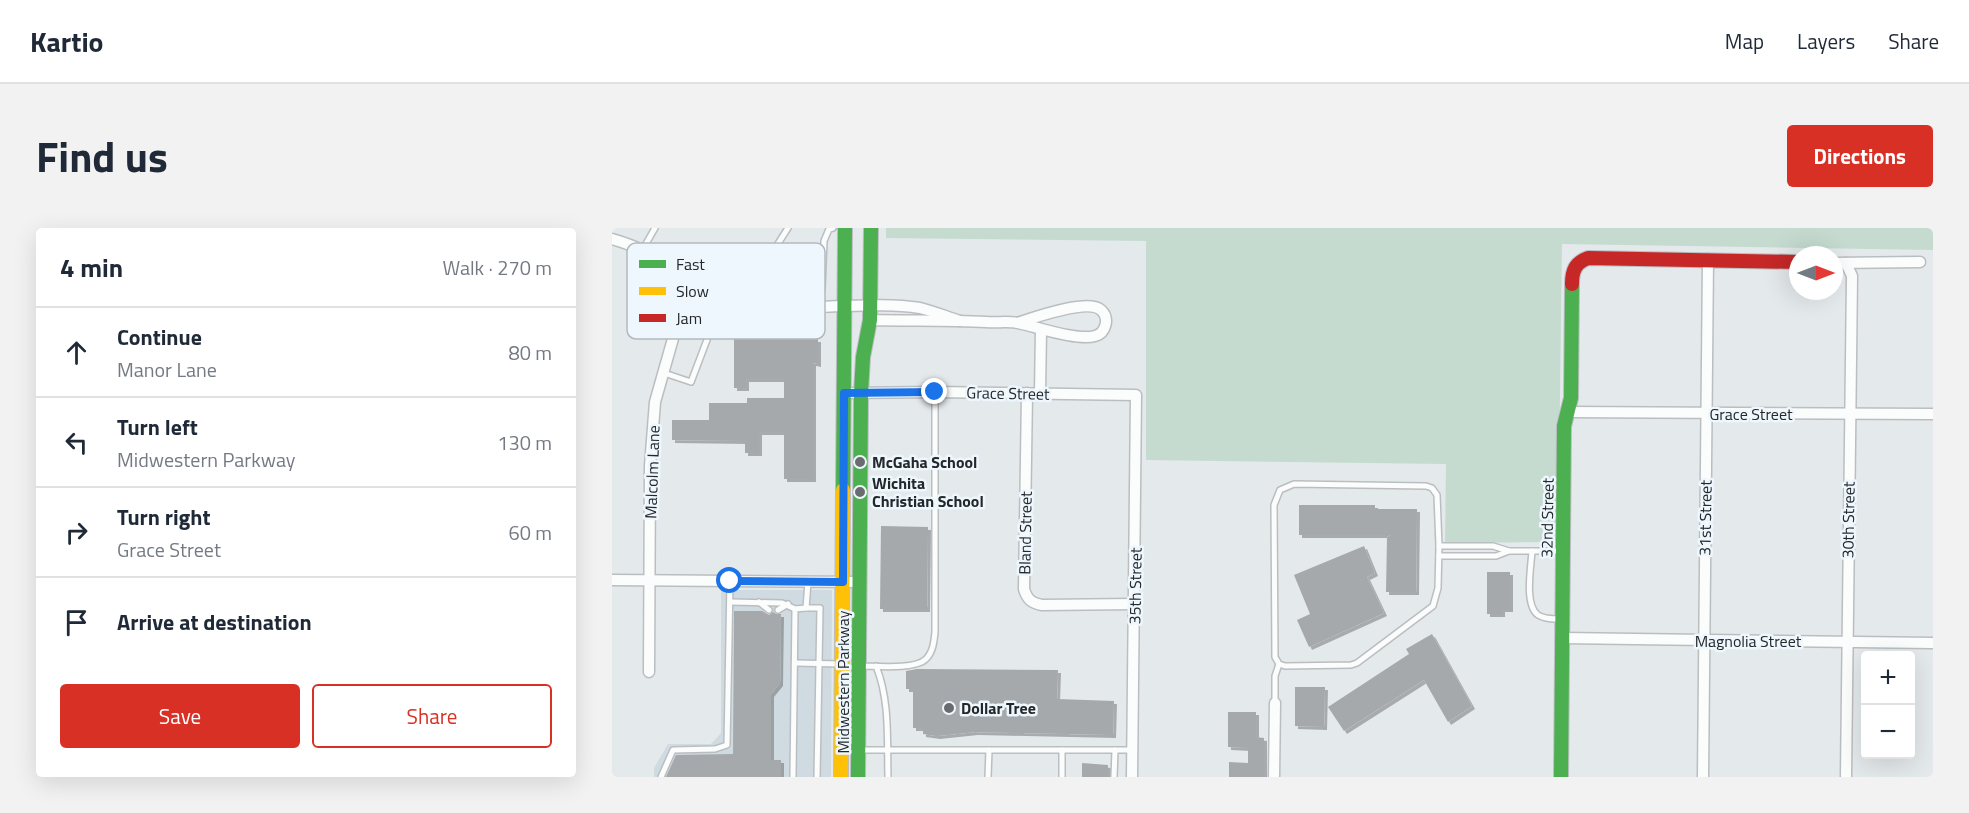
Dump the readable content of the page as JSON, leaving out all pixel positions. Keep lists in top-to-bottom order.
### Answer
{
  "streets": {
    "main road": ["32nd Street", "Midwestern Parkway"],
    "street": [
      "Grace Street",
      "Malcolm Lane",
      "31st Street",
      "30th Street",
      "Bland Street",
      "35th Street",
      "Magnolia Street"
    ]
  },
  "crossings": [
    ["Grace Street", "32nd Street"],
    ["Grace Street", "31st Street"],
    ["Grace Street", "30th Street"],
    ["Grace Street", "Bland Street"],
    ["Grace Street", "35th Street"],
    ["Grace Street", "Midwestern Parkway"],
    ["32nd Street", "31st Street"],
    ["32nd Street", "Magnolia Street"],
    ["31st Street", "Magnolia Street"],
    ["30th Street", "Magnolia Street"],
    ["Bland Street", "35th Street"]
  ],
  "places": ["McGaha School", "Wichita Christian School", "Dollar Tree"],
  "legend": ["Fast", "Slow", "Jam"],
  "north": "right",
  "page": {
    "header": "Kartio",
    "nav": ["Map", "Layers", "Share"],
    "title": "Find us",
    "buttons": [
      "Directions",
      ["Save", "Share"]
    ],
    "heading": ["4 min", "Walk · 270 m"],
    "list": [
      ["Continue", "Manor Lane", "80 m"],
      ["Turn left", "Midwestern Parkway", "130 m"],
      ["Turn right", "Grace Street", "60 m"],
      "Arrive at destination"
    ],
    "map_buttons": ["+", "−"]
  }
}
